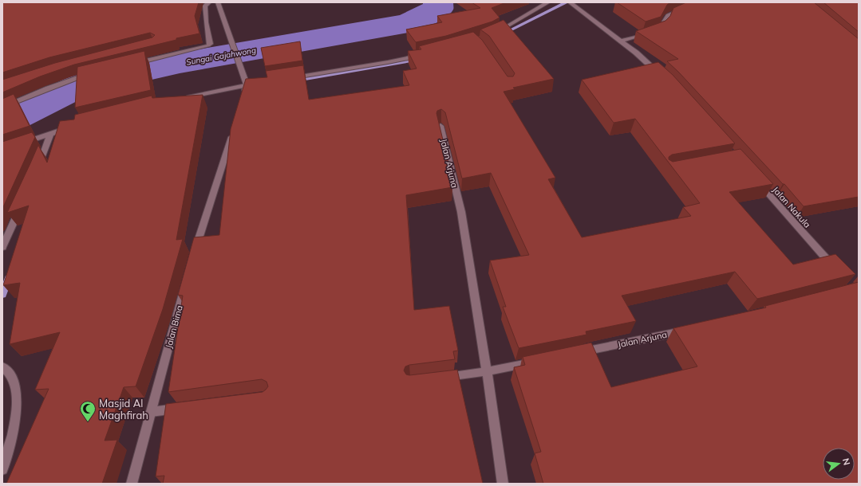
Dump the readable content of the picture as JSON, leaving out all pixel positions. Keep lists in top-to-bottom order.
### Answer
{
  "streets": {
    "street": ["Jalan Arjuna", "Jalan Nakula", "Jalan Bima"]
  },
  "water": ["Sungai Gajahwong"],
  "places": {
    "mosque": ["Masjid Al Maghfirah"]
  },
  "north": "right"
}
